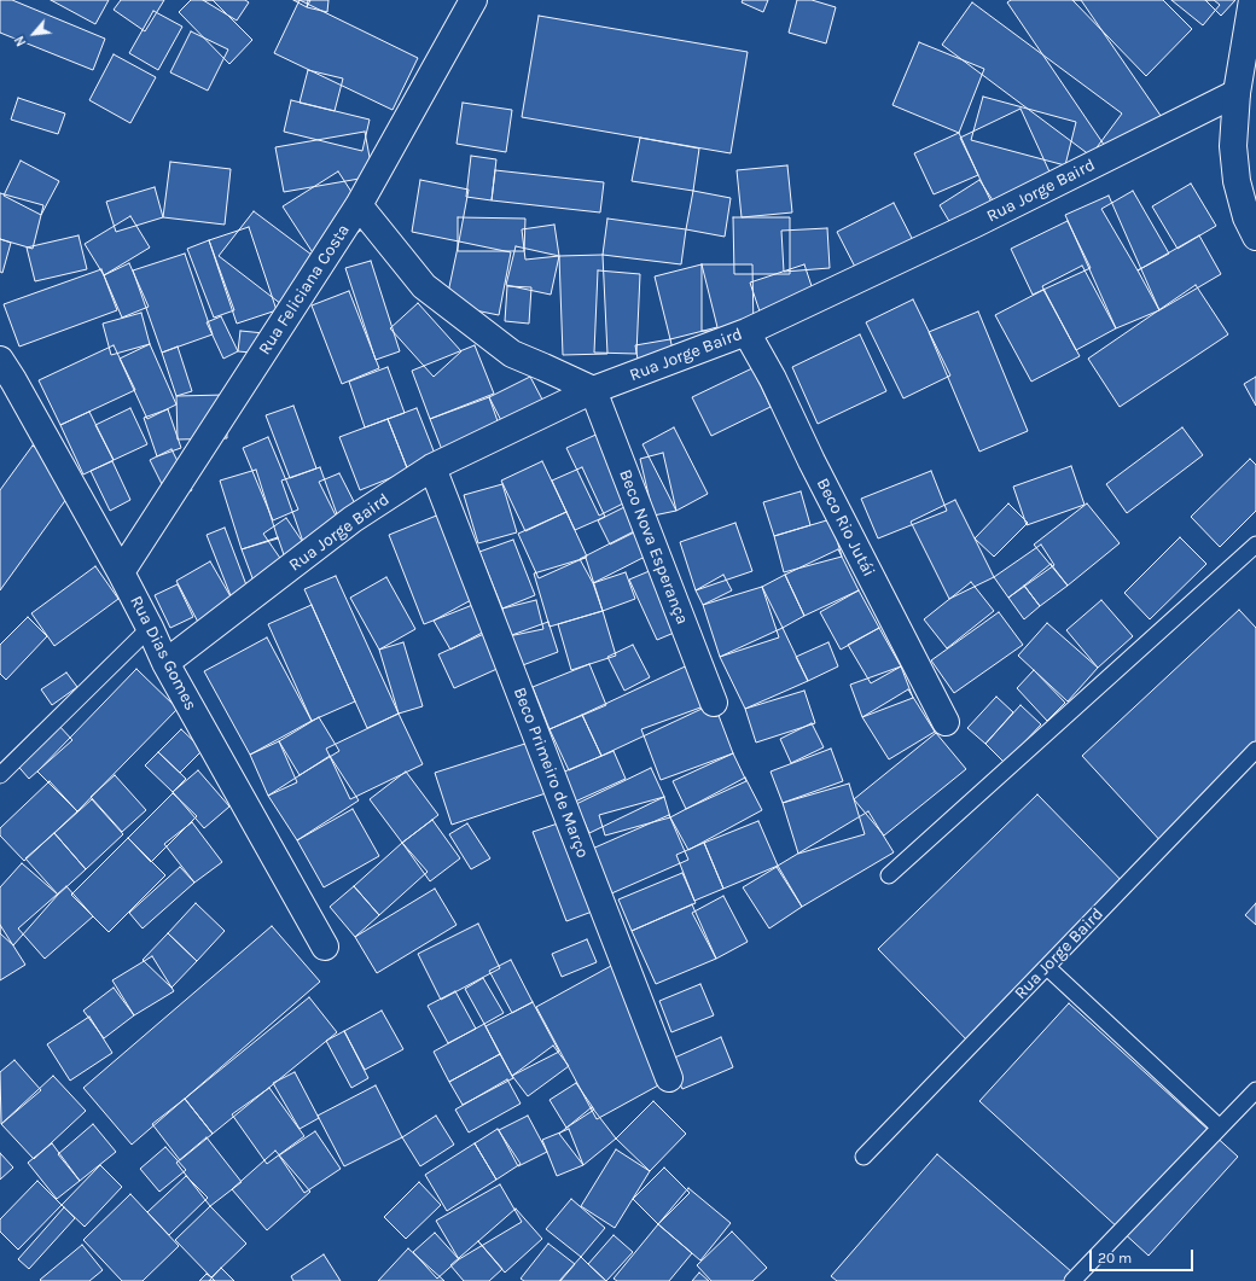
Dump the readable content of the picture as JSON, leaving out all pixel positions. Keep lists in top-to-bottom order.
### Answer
{
  "streets": {
    "street": [
      "Rua Jorge Baird",
      "Rua Feliciana Costa",
      "Beco Rio Jutái",
      "Beco Nova Esperança",
      "Rua Dias Gomes",
      "Beco Primeiro de Março"
    ]
  },
  "crossings": [
    ["Rua Jorge Baird", "Beco Rio Jutái"],
    ["Rua Jorge Baird", "Beco Nova Esperança"],
    ["Rua Jorge Baird", "Rua Dias Gomes"],
    ["Rua Jorge Baird", "Beco Primeiro de Março"],
    ["Rua Feliciana Costa", "Rua Dias Gomes"]
  ],
  "scale_bar": "20 m",
  "north": "bottom left"
}
